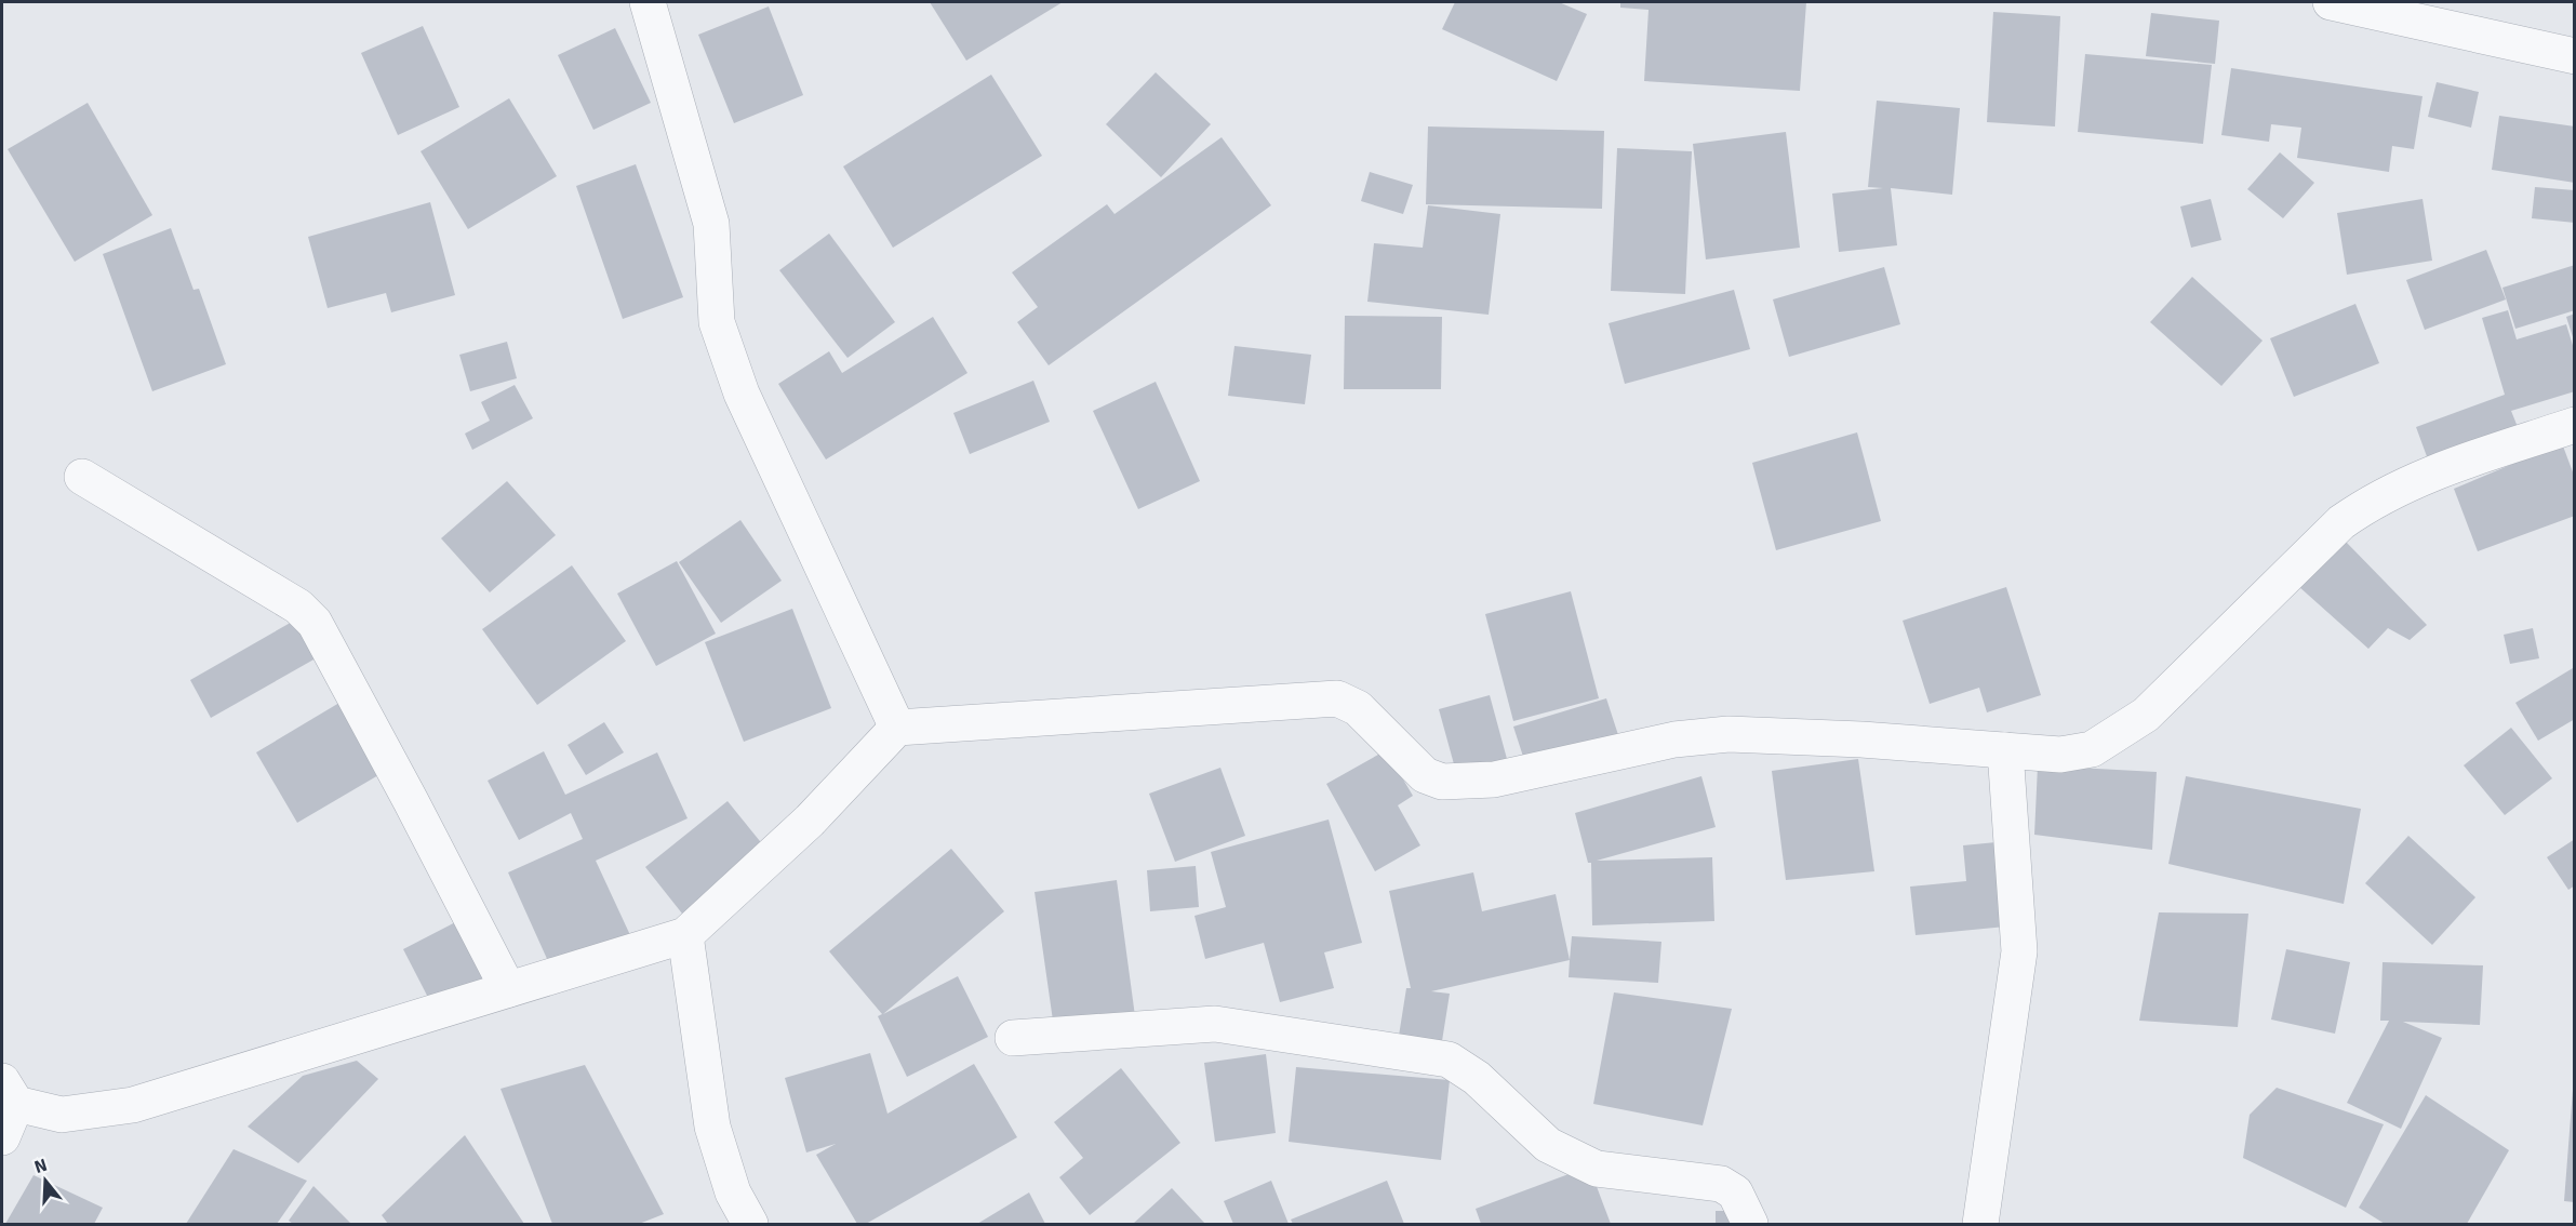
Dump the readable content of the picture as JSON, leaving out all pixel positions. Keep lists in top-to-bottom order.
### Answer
{
  "north": "top"
}
